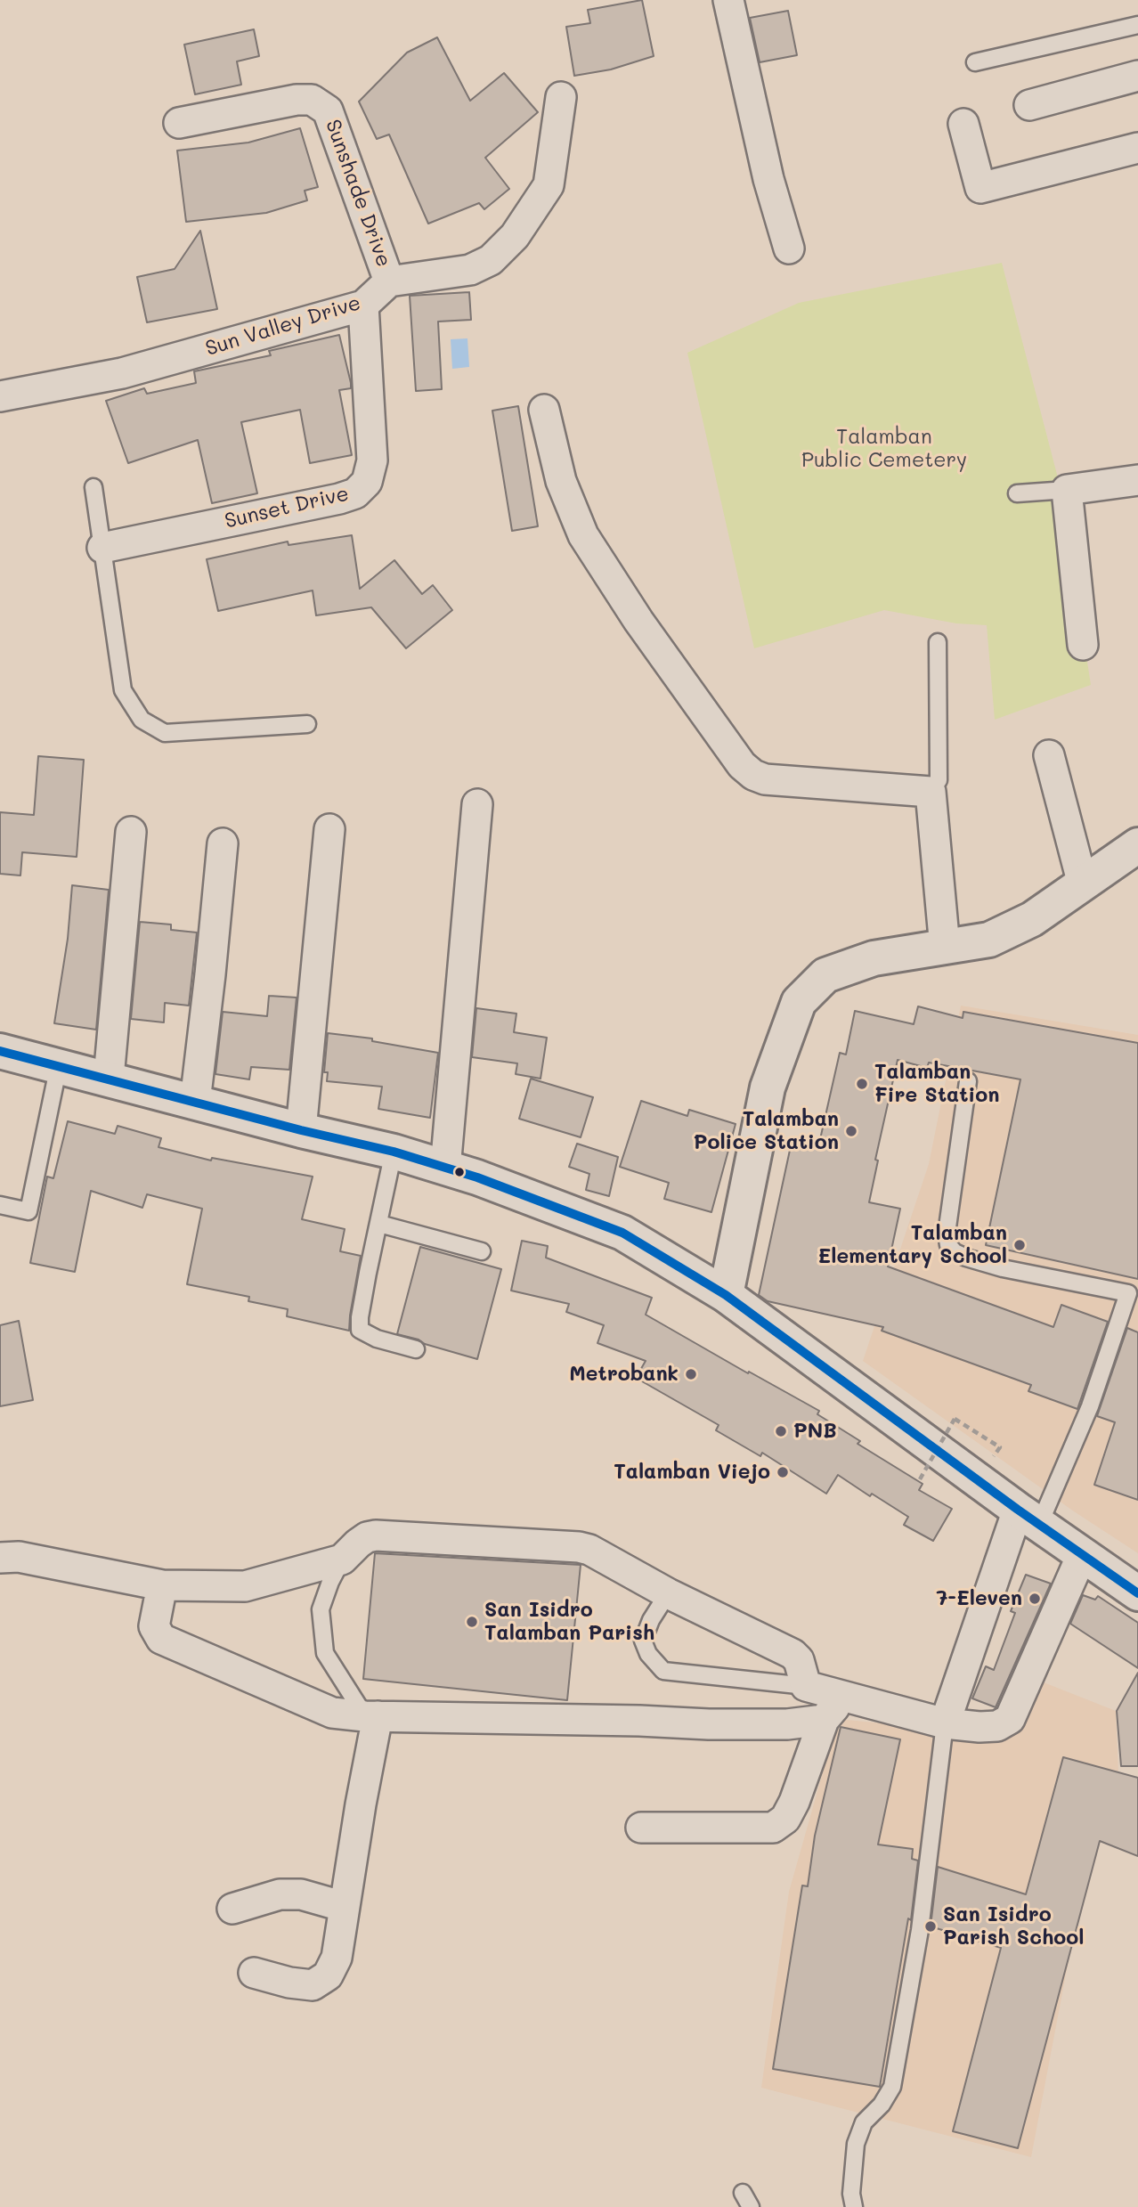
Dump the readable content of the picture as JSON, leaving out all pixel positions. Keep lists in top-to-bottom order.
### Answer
{
  "streets": {
    "street": ["Sunshade Drive", "Sun Valley Drive", "Sunset Drive"]
  },
  "crossings": [
    ["Sunshade Drive", "Sun Valley Drive"],
    ["Sun Valley Drive", "Sunset Drive"]
  ],
  "parks": ["Talamban Public Cemetery"],
  "places": [
    "Talamban Fire Station",
    "Talamban Police Station",
    "Talamban Elementary School",
    "Metrobank",
    "PNB",
    "Talamban Viejo",
    "7-Eleven",
    "San Isidro Talamban Parish",
    "San Isidro Parish School"
  ]
}
